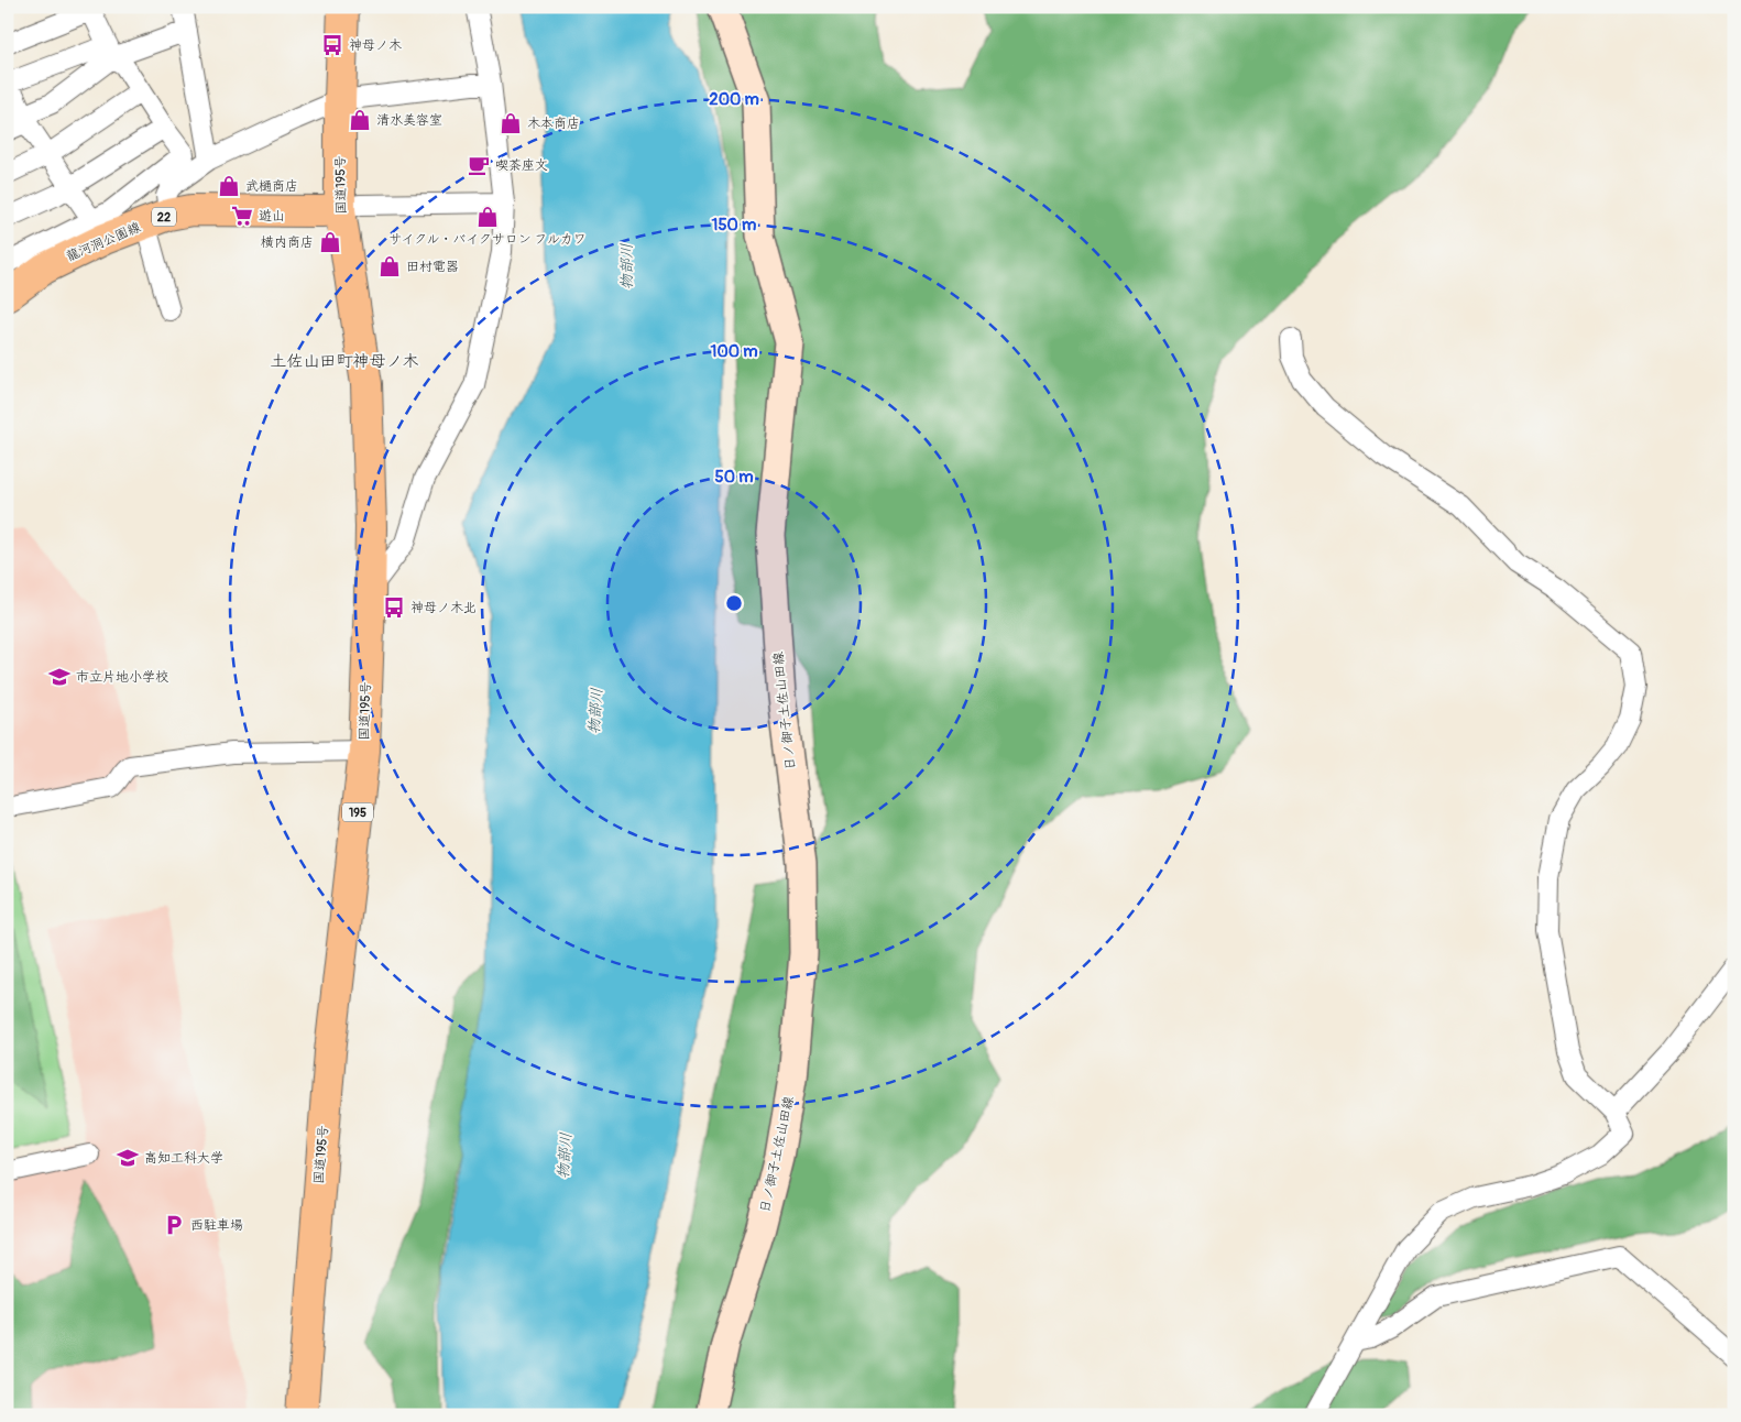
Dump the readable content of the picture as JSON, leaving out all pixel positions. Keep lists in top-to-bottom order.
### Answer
{
  "streets": {
    "main road": [
      "国道195号",
      "22",
      "龍河洞公園線",
      "日ノ御子土佐山田線",
      "195"
    ]
  },
  "crossings": [
    ["国道195号", "龍河洞公園線"]
  ],
  "districts": ["土佐山田町神母ノ木"],
  "water": ["物部川"],
  "places": {
    "bus stop": ["神母ノ木", "神母ノ木北"],
    "shop": [
      "清水美容室",
      "木本商店",
      "武樋商店",
      "サイクル・バイクサロン フルカワ",
      "横内商店",
      "田村電器"
    ],
    "cafe": ["喫茶座文"],
    "supermarket": ["遊山"],
    "school or university": ["市立片地小学校", "高知工科大学"],
    "parking": ["西駐車場"]
  },
  "rings": [
    "200 m",
    "150 m",
    "100 m",
    "50 m"
  ]
}
